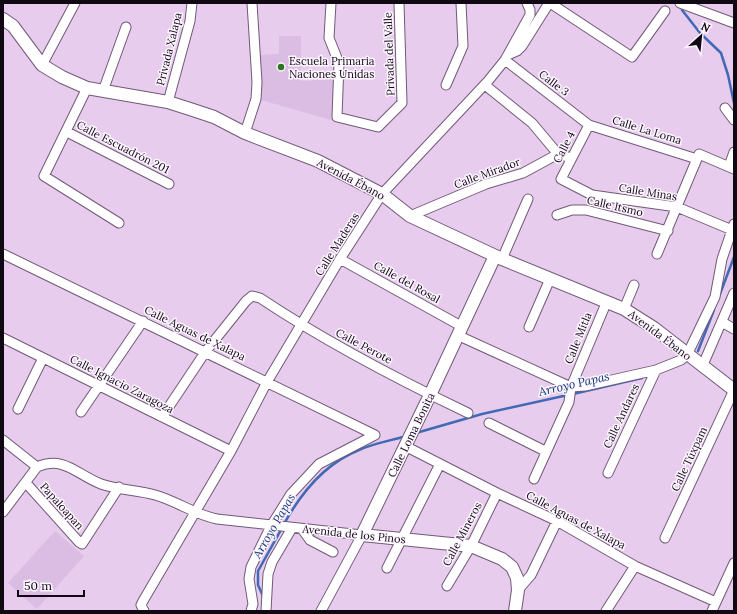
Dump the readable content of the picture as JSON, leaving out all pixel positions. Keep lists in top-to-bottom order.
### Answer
{
  "streets": {
    "main road": ["Avenida Ébano", "Calle Loma Bonita", "Avenida de los Pinos"],
    "street": [
      "Privada Xalapa",
      "Privada del Valle",
      "Calle 3",
      "Calle La Loma",
      "Calle Escuadrón 201",
      "Calle 4",
      "Calle Mirador",
      "Calle Minas",
      "Calle Itsmo",
      "Calle Maderas",
      "Calle del Rosal",
      "Calle Aguas de Xalapa",
      "Calle Mitla",
      "Calle Perote",
      "Calle Ignacio Zaragoza",
      "Calle Andares",
      "Calle Túxpam",
      "Papaloapan",
      "Calle Mineros"
    ]
  },
  "crossings": [
    ["Privada Xalapa", "Avenida Ébano"],
    ["Calle 3", "Calle La Loma"],
    ["Calle 3", "Calle 4"],
    ["Calle 3", "Calle Maderas"],
    ["Calle La Loma", "Calle 4"],
    ["Calle 4", "Calle Minas"],
    ["Calle Mirador", "Avenida Ébano"],
    ["Avenida Ébano", "Calle Maderas"],
    ["Avenida Ébano", "Calle Mitla"],
    ["Avenida Ébano", "Calle Loma Bonita"],
    ["Avenida Ébano", "Calle Túxpam"],
    ["Calle Maderas", "Calle del Rosal"],
    ["Calle Maderas", "Calle Aguas de Xalapa"],
    ["Calle Maderas", "Calle Perote"],
    ["Calle Maderas", "Calle Ignacio Zaragoza"],
    ["Calle Maderas", "Avenida de los Pinos"],
    ["Calle del Rosal", "Calle Mitla"],
    ["Calle del Rosal", "Calle Loma Bonita"],
    ["Calle Aguas de Xalapa", "Calle Perote"],
    ["Calle Aguas de Xalapa", "Calle Loma Bonita"],
    ["Calle Aguas de Xalapa", "Avenida de los Pinos"],
    ["Calle Aguas de Xalapa", "Calle Mineros"],
    ["Calle Perote", "Calle Loma Bonita"],
    ["Calle Loma Bonita", "Avenida de los Pinos"],
    ["Papaloapan", "Avenida de los Pinos"],
    ["Avenida de los Pinos", "Calle Mineros"]
  ],
  "water": ["Arroyo Papas"],
  "places": ["Escuela Primaria Naciones Unidas"],
  "scale_bar": "50 m",
  "north": "top right"
}
